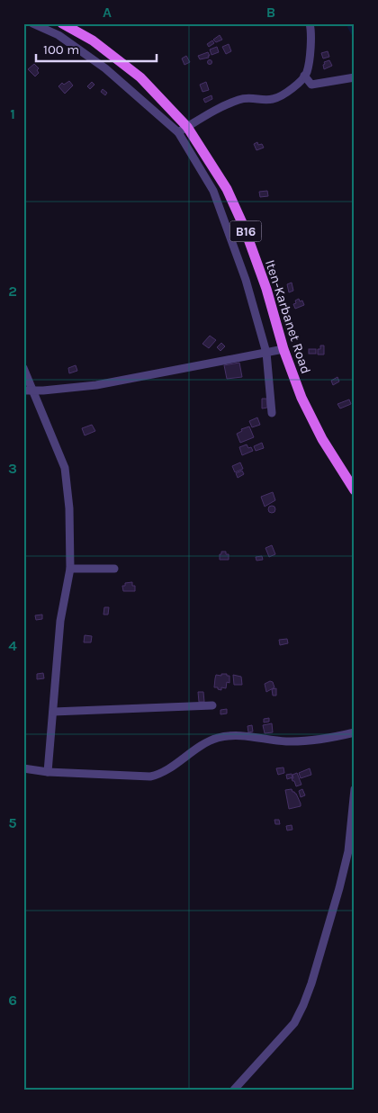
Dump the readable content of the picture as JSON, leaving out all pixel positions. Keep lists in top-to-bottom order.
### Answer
{
  "streets": {
    "main road": ["B16", "Iten-Karbanet Road"]
  },
  "scale_bar": "100 m",
  "grid": {
    "columns": ["A", "B"],
    "rows": [
      "1",
      "2",
      "3",
      "4",
      "5",
      "6"
    ]
  }
}
